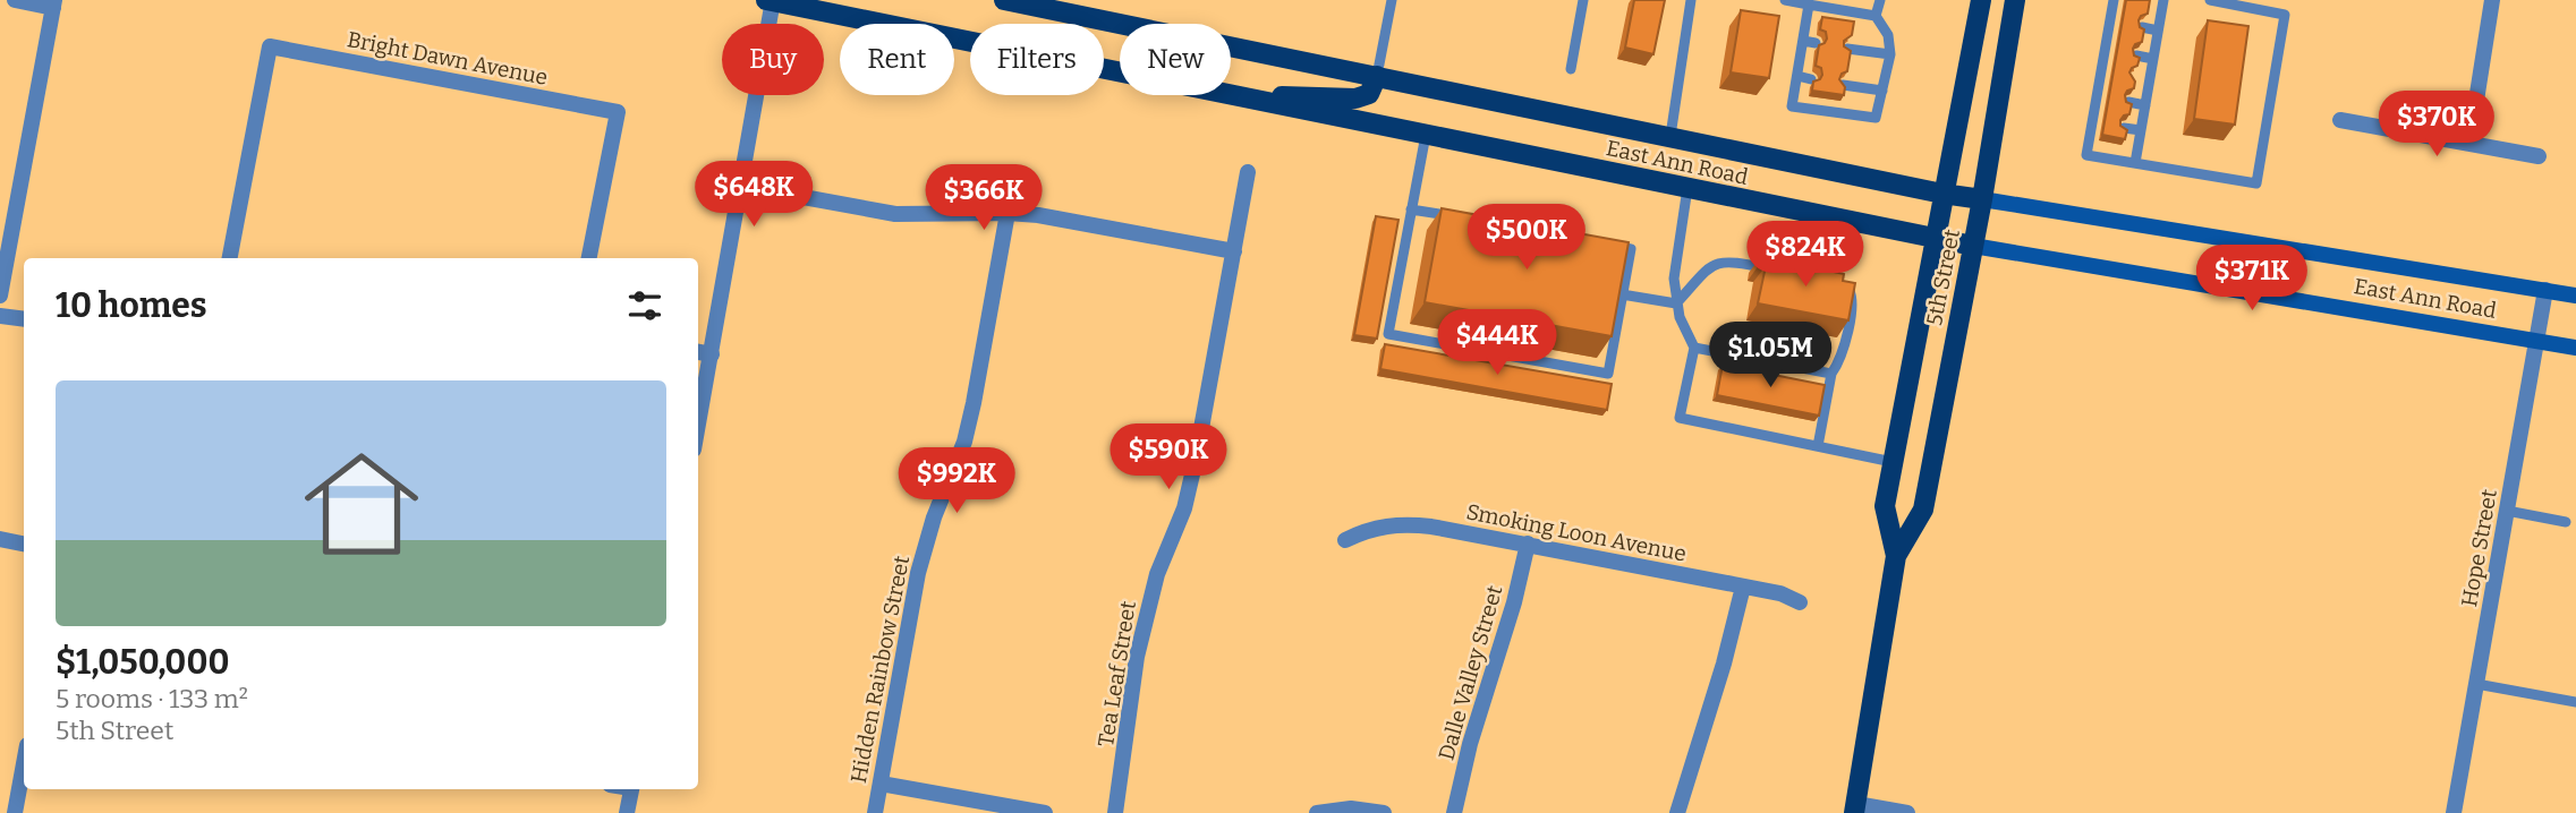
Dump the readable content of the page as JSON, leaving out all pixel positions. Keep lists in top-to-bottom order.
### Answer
{
  "streets": {
    "main road": ["East Ann Road", "5th Street"],
    "street": [
      "Bright Dawn Avenue",
      "Smoking Loon Avenue",
      "Hope Street",
      "Hidden Rainbow Street",
      "Dalle Valley Street",
      "Tea Leaf Street"
    ]
  },
  "crossings": [
    ["East Ann Road", "5th Street"],
    ["East Ann Road", "Hope Street"],
    ["Smoking Loon Avenue", "Dalle Valley Street"]
  ],
  "page": {
    "chip": [
      "Buy",
      "Rent",
      "Filters",
      "New"
    ],
    "price": [
      "$370K",
      "$648K",
      "$366K",
      "$500K",
      "$824K",
      "$371K",
      "$444K",
      "$1.05M",
      "$590K",
      "$992K"
    ],
    "heading": "10 homes",
    "list": [
      {
        "name": "$1,050,000",
        "note": "5 rooms · 133 m² · 5th Street"
      }
    ]
  }
}
